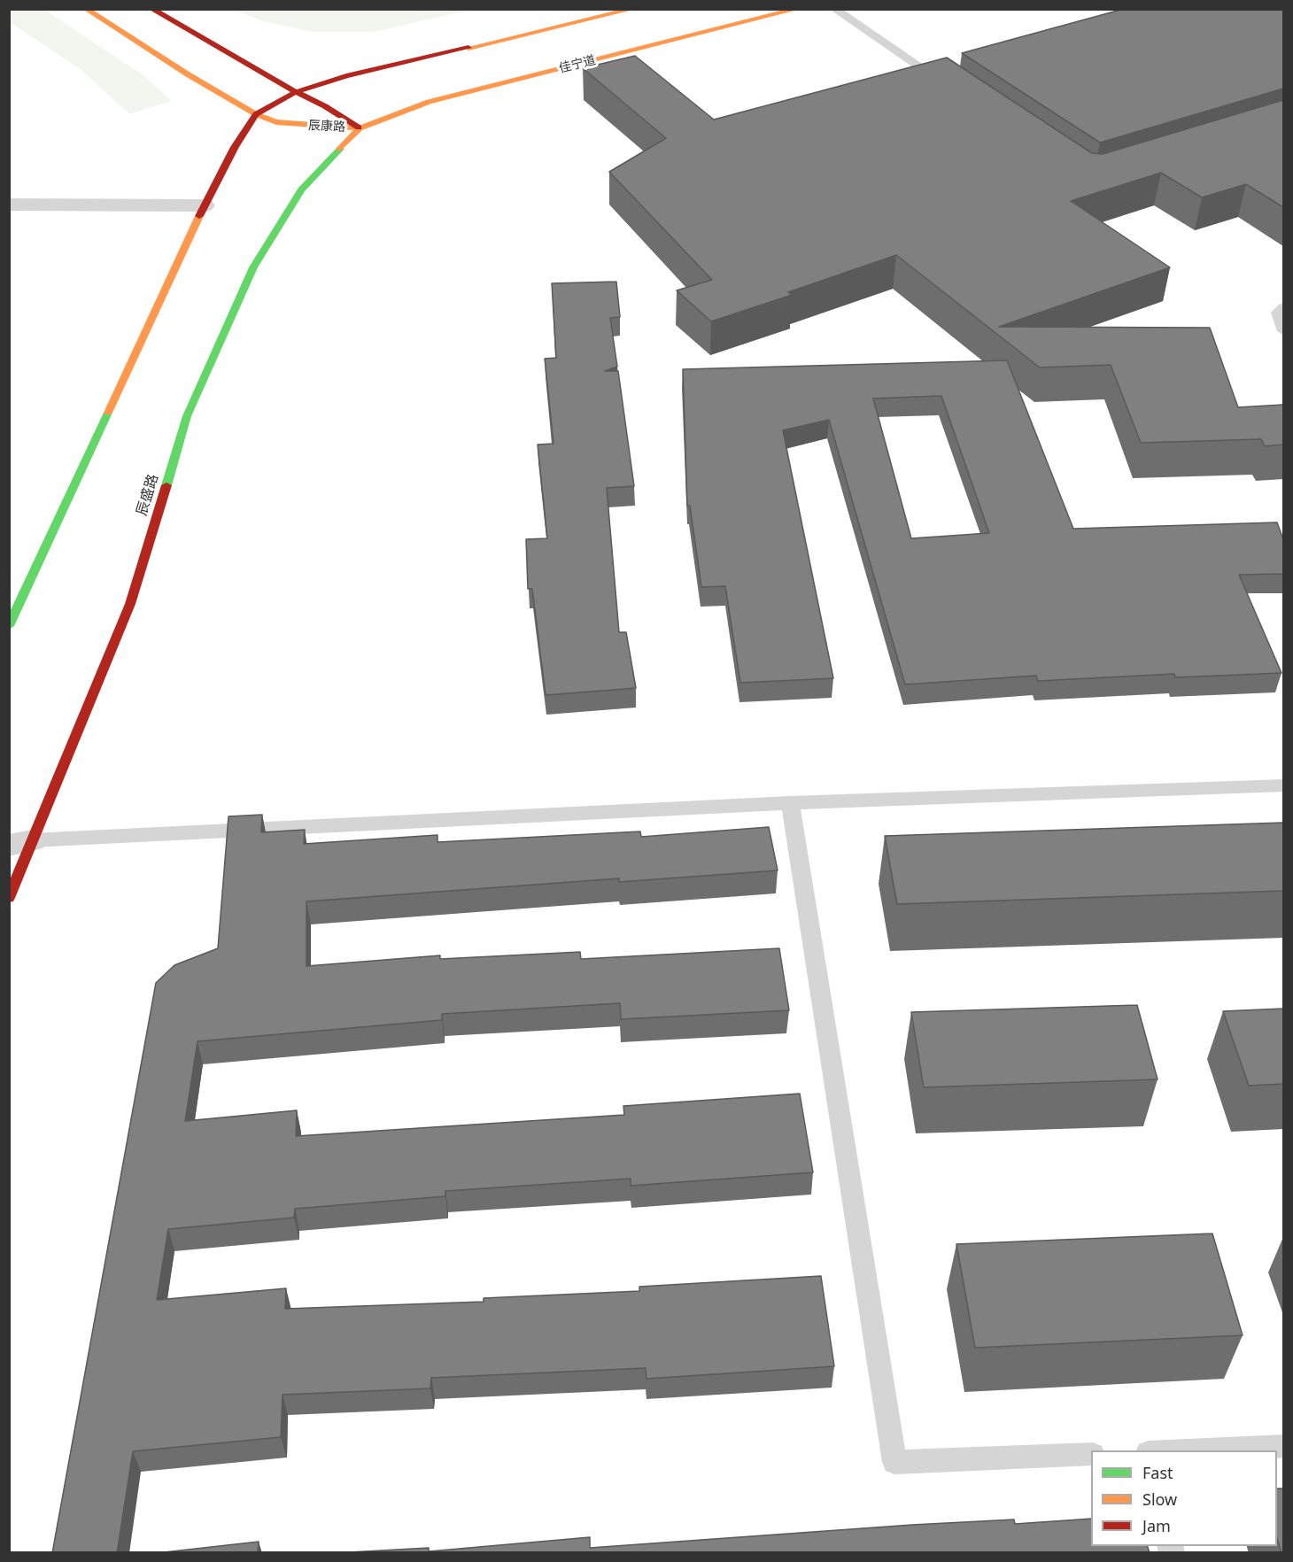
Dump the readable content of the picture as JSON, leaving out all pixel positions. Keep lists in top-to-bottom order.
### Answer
{
  "streets": {
    "main road": ["佳宁道", "辰康路", "辰盛路"]
  },
  "crossings": [
    ["佳宁道", "辰康路"],
    ["佳宁道", "辰盛路"],
    ["辰康路", "辰盛路"]
  ],
  "legend": ["Fast", "Slow", "Jam"]
}
